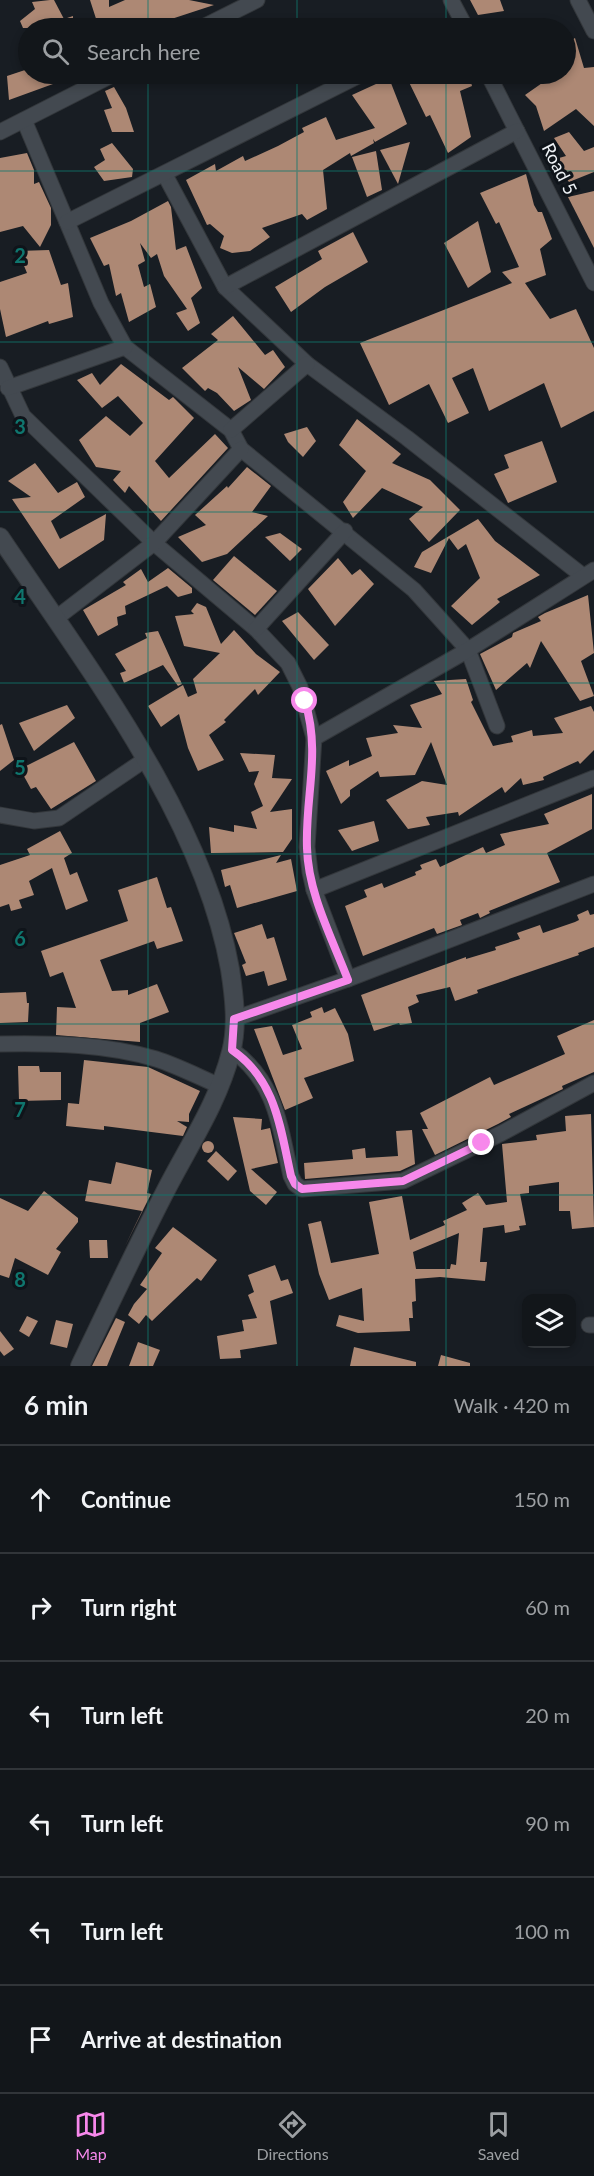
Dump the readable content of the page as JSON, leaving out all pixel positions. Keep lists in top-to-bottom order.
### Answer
{
  "streets": {
    "street": ["Road 5"]
  },
  "page": {
    "search": "Search here",
    "heading": ["6 min", "Walk · 420 m"],
    "list": [
      ["Continue", "150 m"],
      ["Turn right", "60 m"],
      ["Turn left", "20 m"],
      ["Turn left", "90 m"],
      ["Turn left", "100 m"],
      "Arrive at destination"
    ],
    "nav": ["Map", "Directions", "Saved"]
  },
  "grid": {
    "rows": [
      "2",
      "3",
      "4",
      "5",
      "6",
      "7",
      "8"
    ]
  }
}
